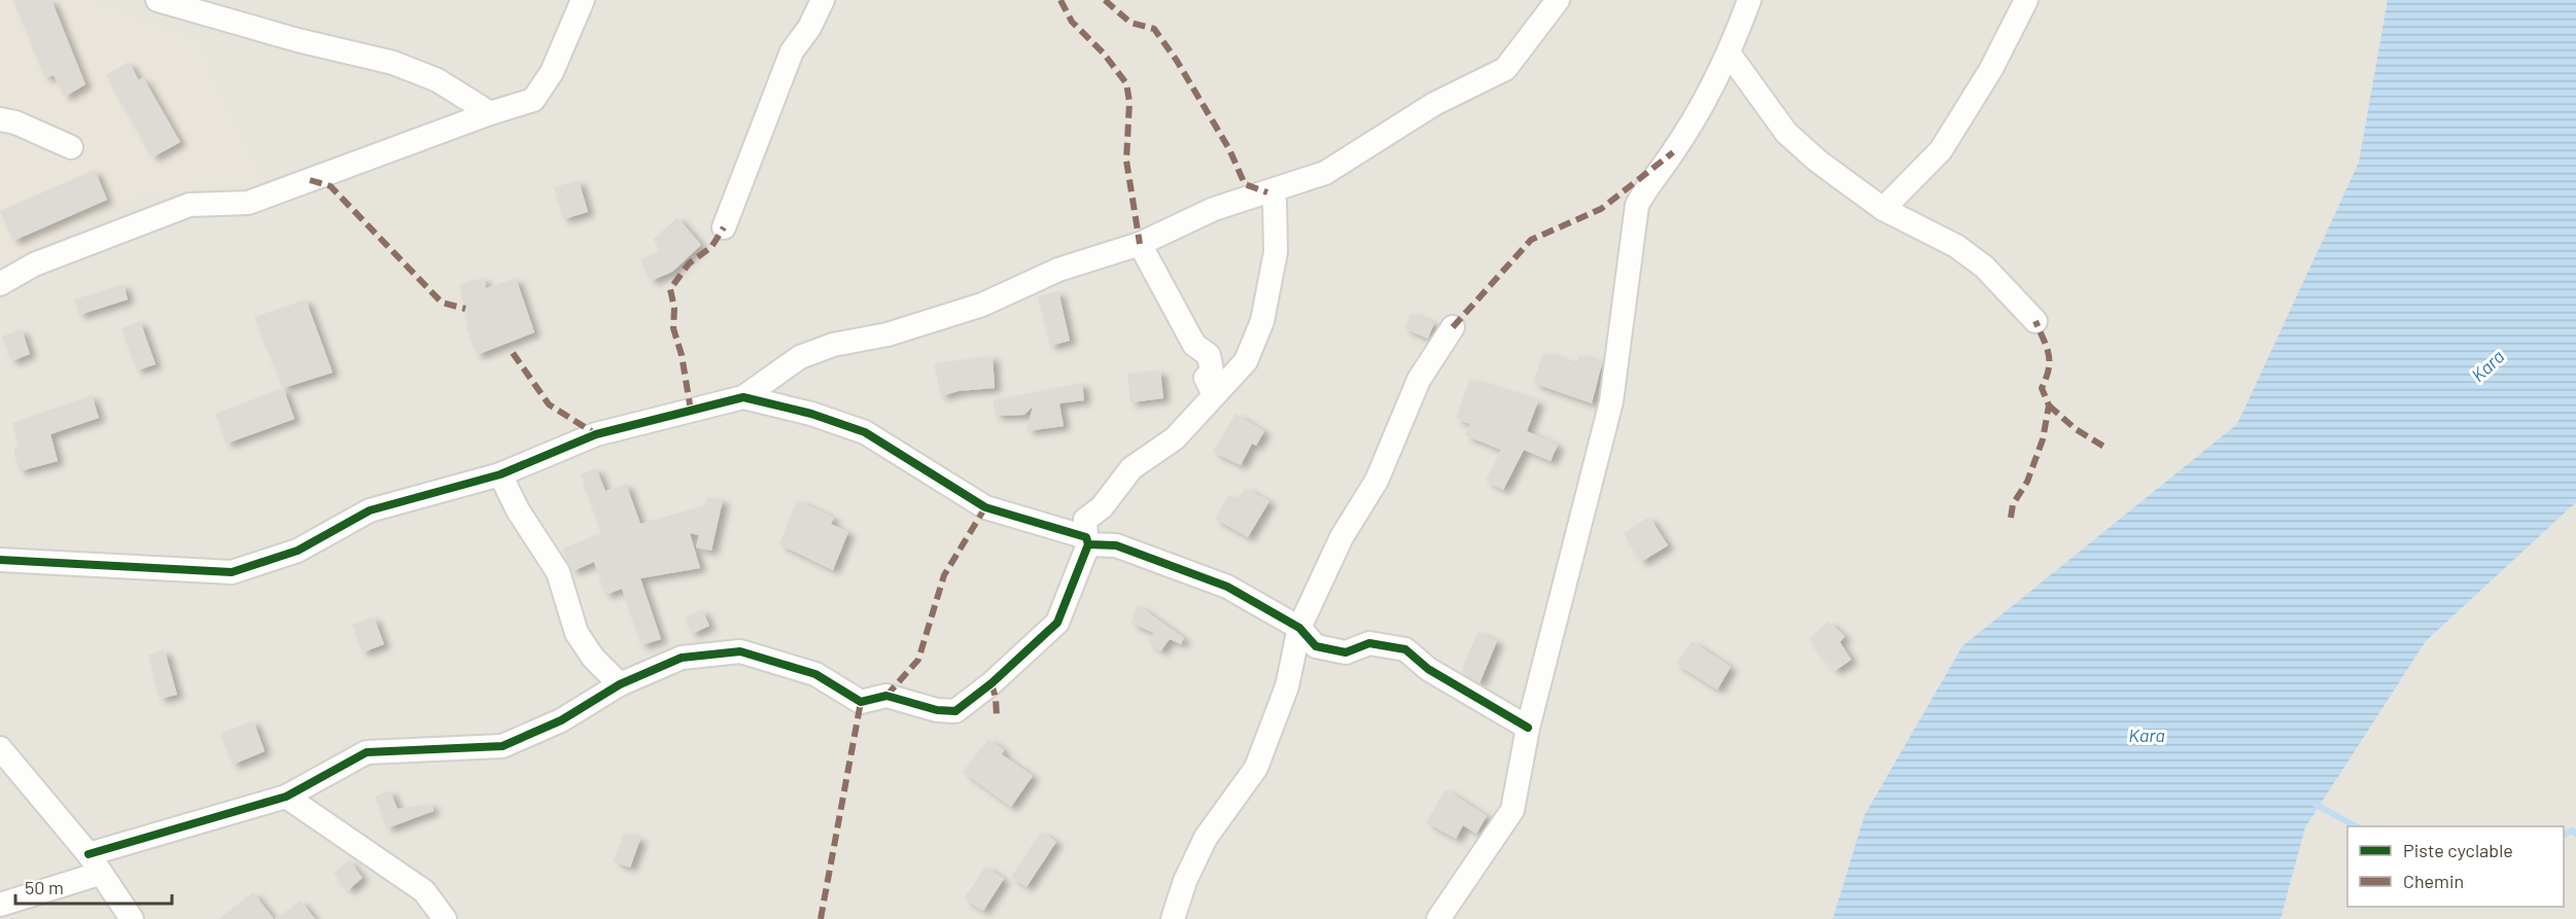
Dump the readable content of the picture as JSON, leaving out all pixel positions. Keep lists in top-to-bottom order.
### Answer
{
  "water": ["Kara"],
  "legend": ["Piste cyclable", "Chemin"],
  "scale_bar": "50 m"
}
